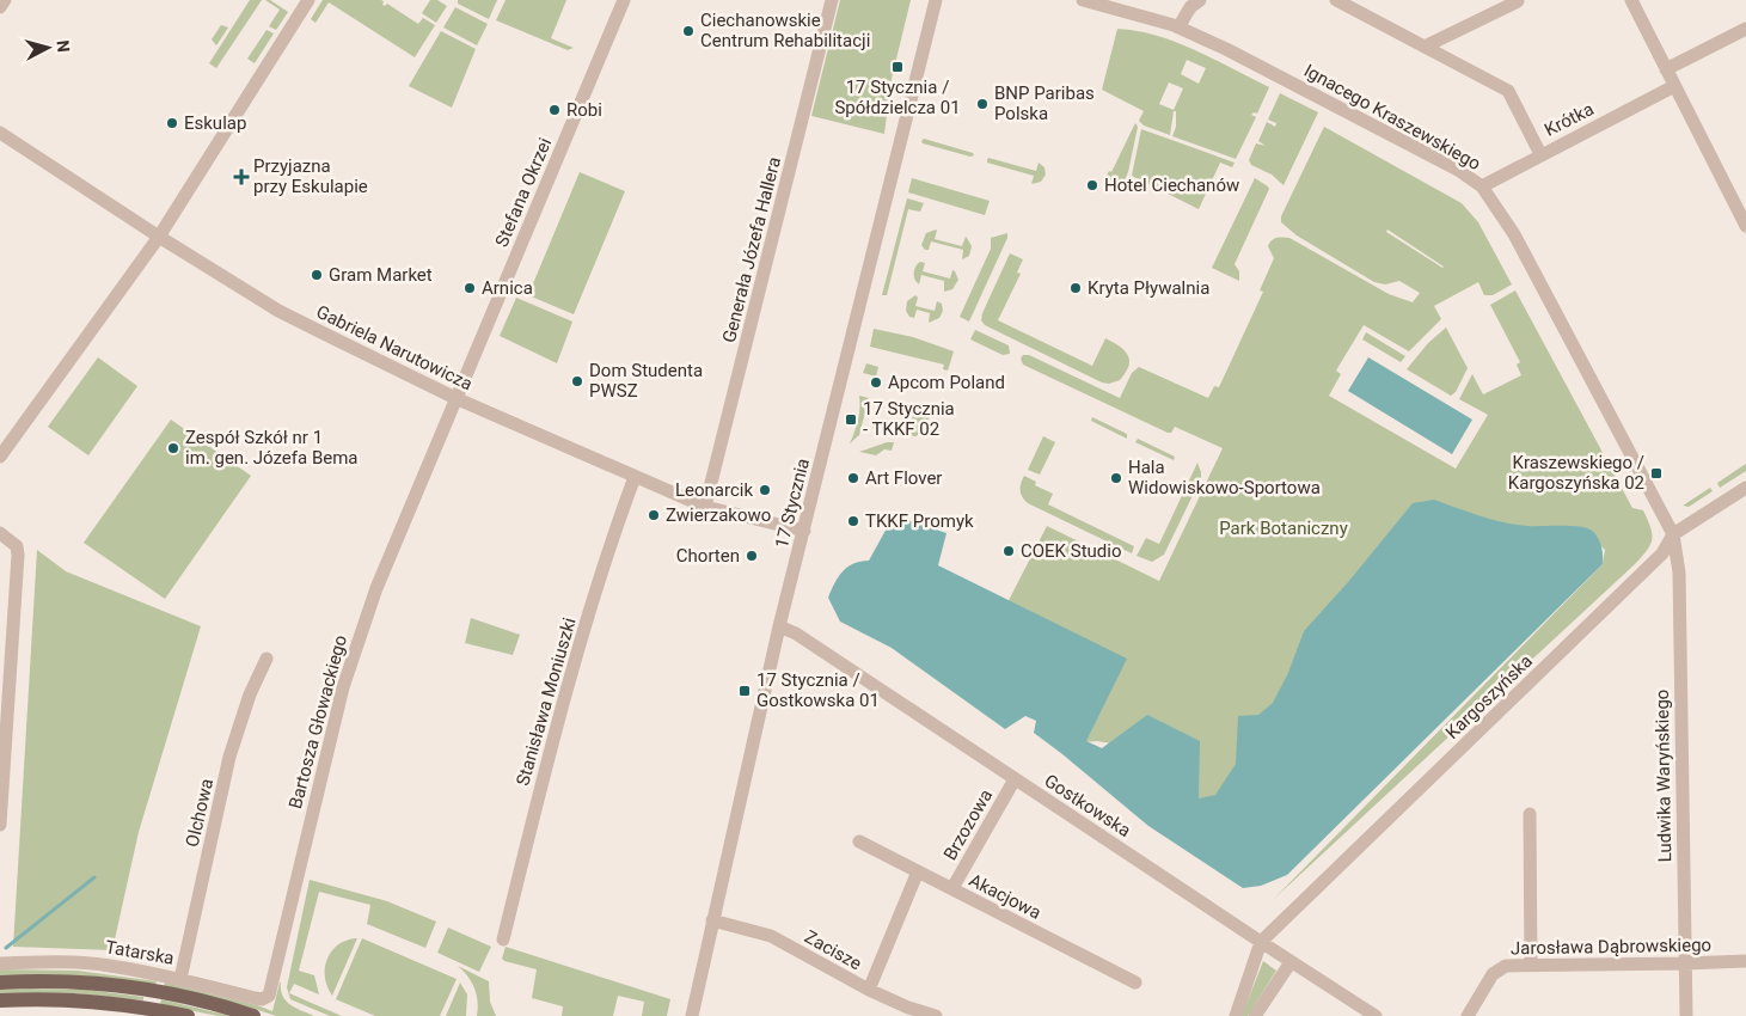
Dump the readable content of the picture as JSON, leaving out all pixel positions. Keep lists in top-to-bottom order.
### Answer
{
  "streets": {
    "main road": ["Tatarska"],
    "street": [
      "Ignacego Kraszewskiego",
      "Krótka",
      "Stefana Okrzei",
      "Generała Józefa Hallera",
      "Gabriela Narutowicza",
      "17 Stycznia",
      "Kargoszyńska",
      "Stanisława Moniuszki",
      "Bartosza Głowackiego",
      "Ludwika Waryńskiego",
      "Gostkowska",
      "Olchowa",
      "Brzozowa",
      "Akacjowa",
      "Jarosława Dąbrowskiego",
      "Zacisze"
    ]
  },
  "crossings": [
    ["Ignacego Kraszewskiego", "Krótka"],
    ["Ignacego Kraszewskiego", "Kargoszyńska"],
    ["Ignacego Kraszewskiego", "Ludwika Waryńskiego"],
    ["Stefana Okrzei", "Gabriela Narutowicza"],
    ["Stefana Okrzei", "Bartosza Głowackiego"],
    ["Generała Józefa Hallera", "Gabriela Narutowicza"],
    ["Gabriela Narutowicza", "17 Stycznia"],
    ["Gabriela Narutowicza", "Stanisława Moniuszki"],
    ["Gabriela Narutowicza", "Bartosza Głowackiego"],
    ["17 Stycznia", "Gostkowska"],
    ["17 Stycznia", "Zacisze"],
    ["Kargoszyńska", "Ludwika Waryńskiego"],
    ["Kargoszyńska", "Gostkowska"],
    ["Bartosza Głowackiego", "Tatarska"],
    ["Ludwika Waryńskiego", "Jarosława Dąbrowskiego"],
    ["Gostkowska", "Brzozowa"],
    ["Olchowa", "Tatarska"],
    ["Brzozowa", "Akacjowa"]
  ],
  "parks": ["Park Botaniczny"],
  "places": {
    "other": [
      "Ciechanowskie Centrum Rehabilitacji",
      "BNP Paribas Polska",
      "Robi",
      "Eskulap",
      "Hotel Ciechanów",
      "Gram Market",
      "Arnica",
      "Kryta Pływalnia",
      "Dom Studenta PWSZ",
      "Apcom Poland",
      "Zespół Szkół nr 1 im. gen. Józefa Bema",
      "Art Flover",
      "Hala Widowiskowo-Sportowa",
      "Leonarcik",
      "Zwierzakowo",
      "TKKF Promyk",
      "COEK Studio",
      "Chorten"
    ],
    "transit": [
      "17 Stycznia / Spółdzielcza 01",
      "17 Stycznia - TKKF 02",
      "Kraszewskiego / Kargoszyńska 02",
      "17 Stycznia / Gostkowska 01"
    ],
    "health": ["Przyjazna przy Eskulapie"]
  },
  "north": "right"
}
